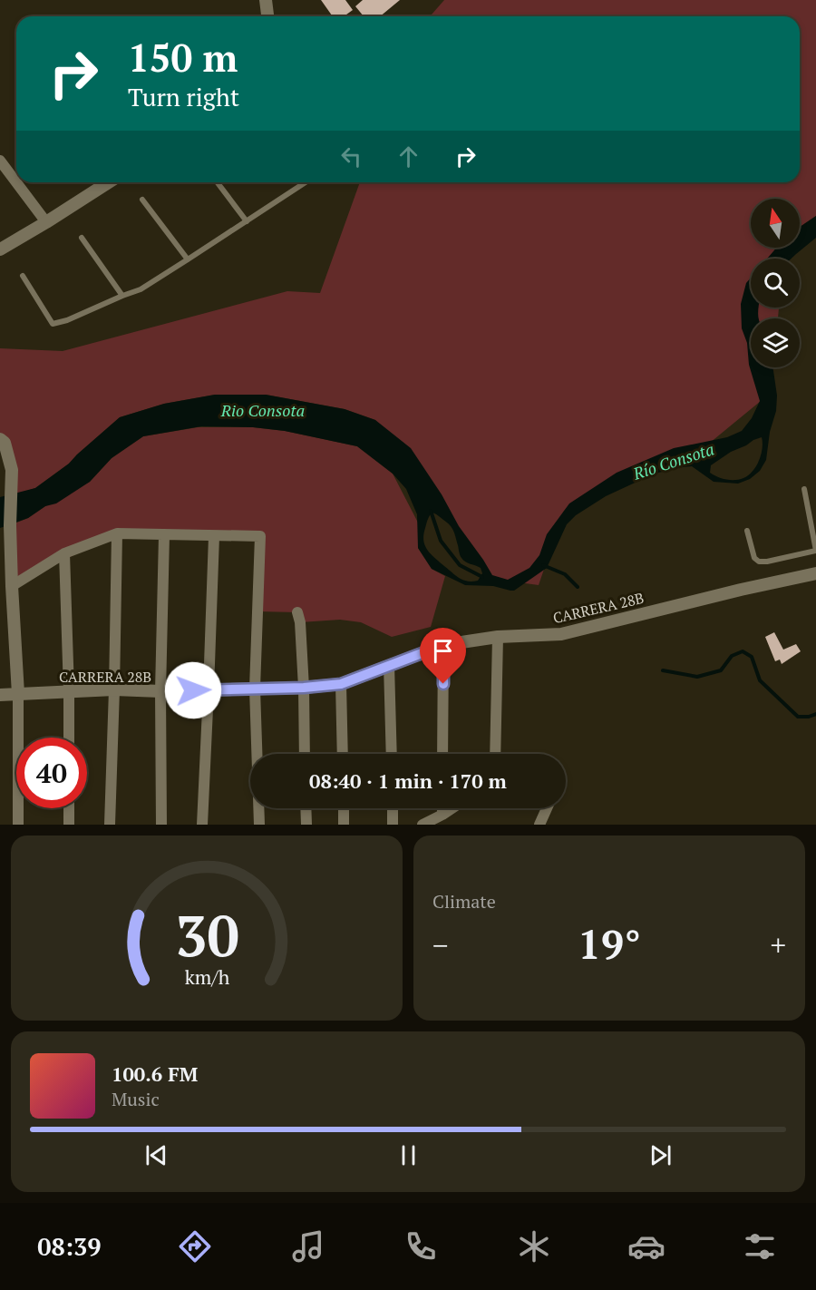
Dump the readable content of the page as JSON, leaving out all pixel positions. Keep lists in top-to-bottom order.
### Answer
{
  "streets": {
    "street": ["CARRERA 28B"]
  },
  "water": ["Rio Consota", "Río Consota"],
  "north": "top",
  "page": {
    "turn": ["150 m", "Turn right"],
    "limit": "40",
    "trip": "08:40 · 1 min · 170 m",
    "tile": "Climate",
    "heat": ["−", "19°", "+"],
    "song": ["100.6 FM", "Music"],
    "tabs": "08:39",
    "gauge": ["30", "km/h"]
  }
}
